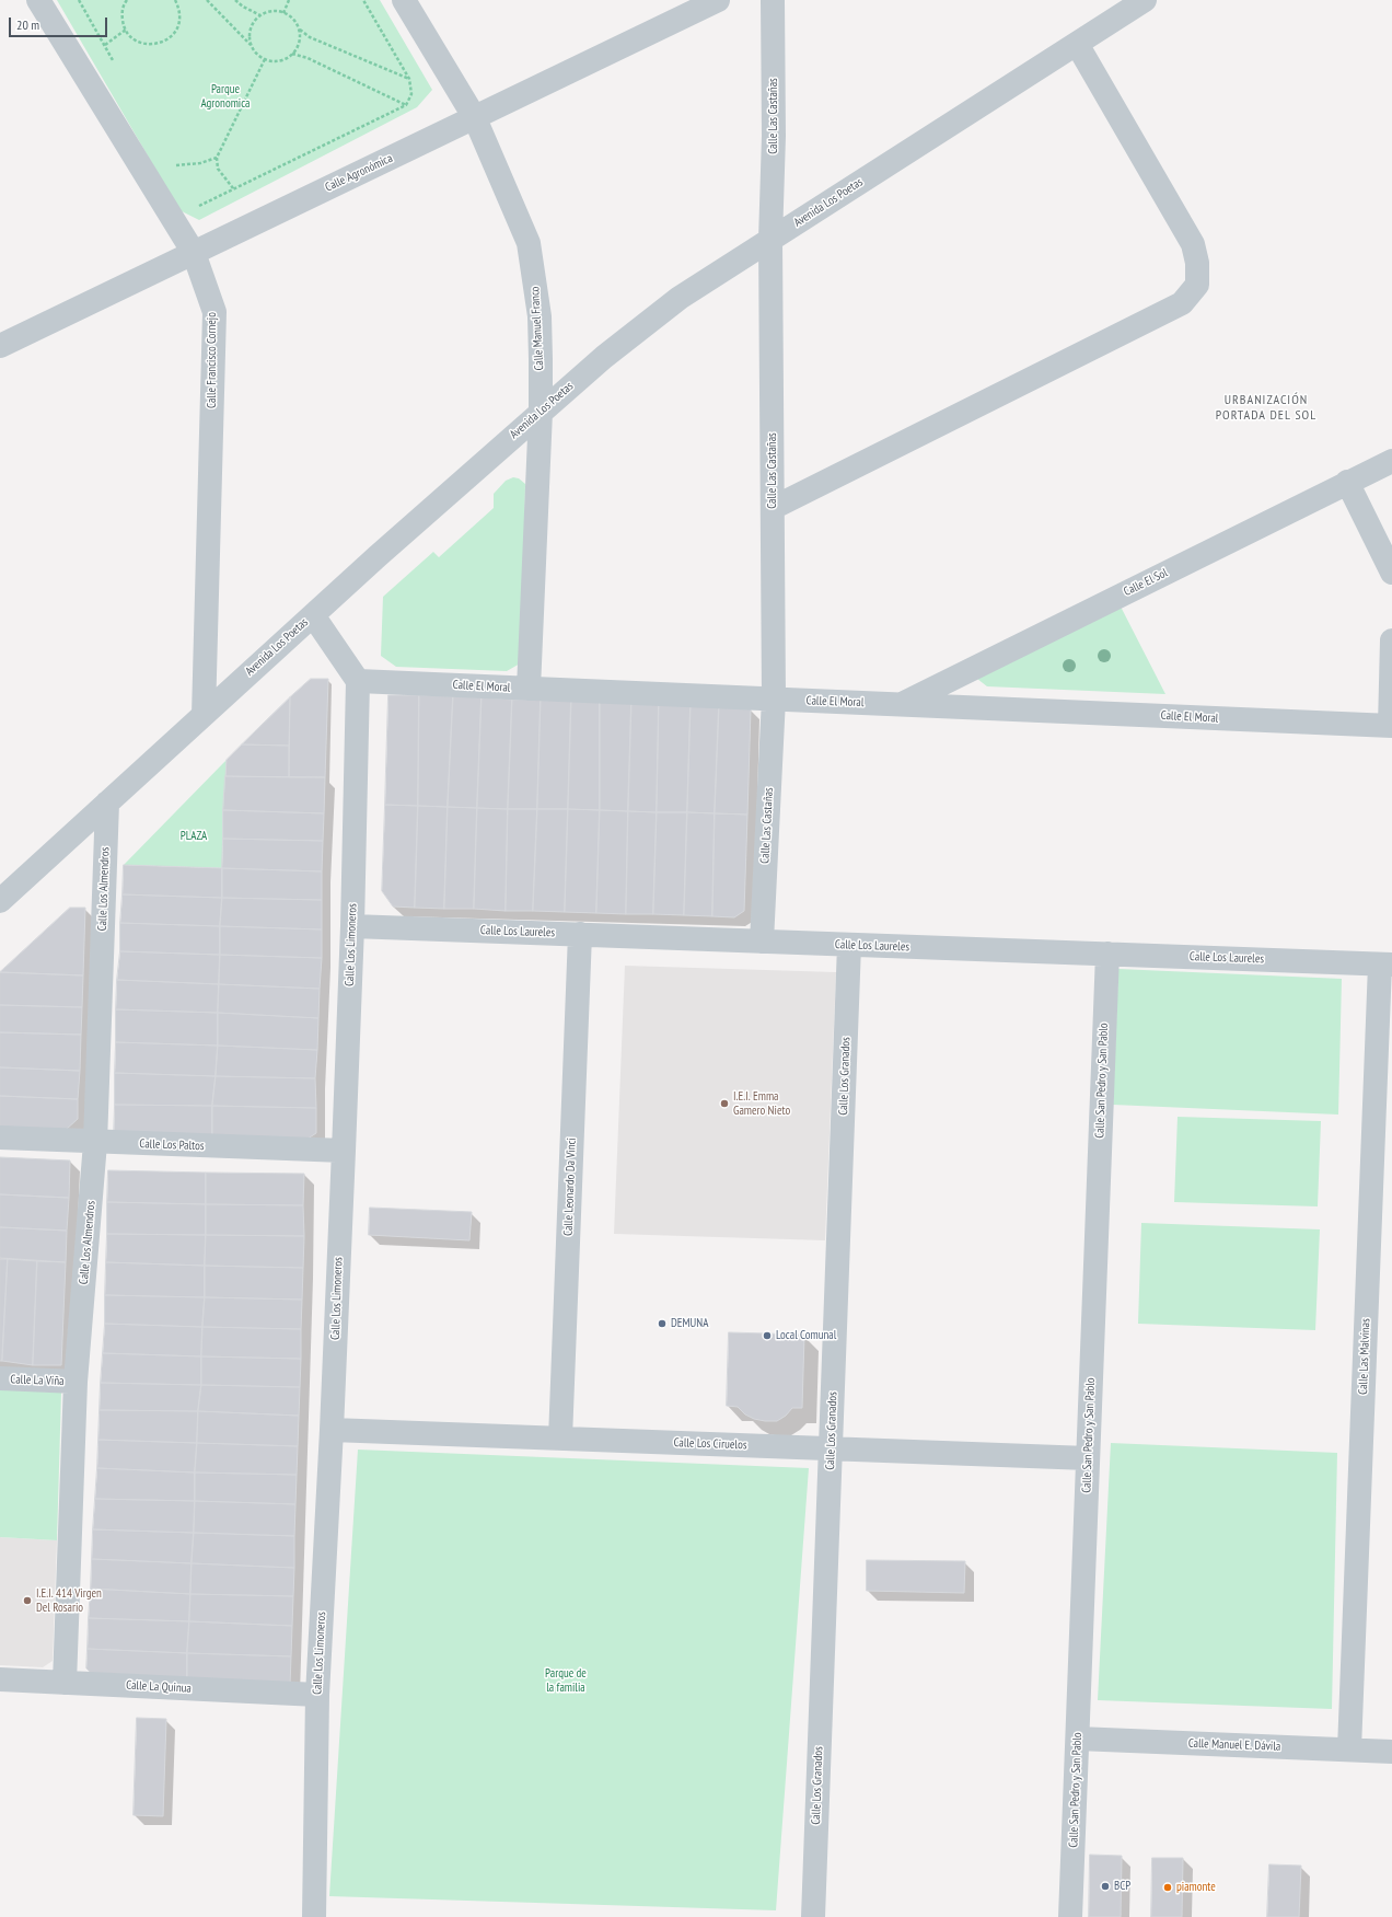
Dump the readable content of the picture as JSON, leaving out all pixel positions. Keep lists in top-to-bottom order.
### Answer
{
  "streets": {
    "street": [
      "Calle Las Castañas",
      "Calle Agronómica",
      "Avenida Los Poetas",
      "Calle Manuel Franco",
      "Calle Francisco Cornejo",
      "Calle El Sol",
      "Calle El Moral",
      "Calle Los Almendros",
      "Calle Los Laureles",
      "Calle Los Limoneros",
      "Calle Los Granados",
      "Calle San Pedro y San Pablo",
      "Calle Los Paltos",
      "Calle Leonardo Da Vinci",
      "Calle Las Malvinas",
      "Calle La Viña",
      "Calle Los Ciruelos",
      "Calle La Quinua",
      "Calle Manuel E. Dávila"
    ]
  },
  "crossings": [
    ["Calle Las Castañas", "Avenida Los Poetas"],
    ["Calle Las Castañas", "Calle El Moral"],
    ["Calle Las Castañas", "Calle Los Laureles"],
    ["Calle Agronómica", "Calle Manuel Franco"],
    ["Calle Agronómica", "Calle Francisco Cornejo"],
    ["Avenida Los Poetas", "Calle Manuel Franco"],
    ["Avenida Los Poetas", "Calle Francisco Cornejo"],
    ["Avenida Los Poetas", "Calle Los Almendros"],
    ["Calle Manuel Franco", "Calle El Moral"],
    ["Calle El Sol", "Calle El Moral"],
    ["Calle El Moral", "Calle Los Limoneros"],
    ["Calle Los Almendros", "Calle Los Paltos"],
    ["Calle Los Almendros", "Calle La Viña"],
    ["Calle Los Almendros", "Calle La Quinua"],
    ["Calle Los Laureles", "Calle Los Limoneros"],
    ["Calle Los Laureles", "Calle Los Granados"],
    ["Calle Los Laureles", "Calle San Pedro y San Pablo"],
    ["Calle Los Laureles", "Calle Leonardo Da Vinci"],
    ["Calle Los Laureles", "Calle Las Malvinas"],
    ["Calle Los Limoneros", "Calle Los Paltos"],
    ["Calle Los Limoneros", "Calle Los Ciruelos"],
    ["Calle Los Limoneros", "Calle La Quinua"],
    ["Calle Los Granados", "Calle Los Ciruelos"],
    ["Calle San Pedro y San Pablo", "Calle Los Ciruelos"],
    ["Calle San Pedro y San Pablo", "Calle Manuel E. Dávila"],
    ["Calle Leonardo Da Vinci", "Calle Los Ciruelos"],
    ["Calle Las Malvinas", "Calle Manuel E. Dávila"]
  ],
  "districts": ["URBANIZACIÓN PORTADA DEL SOL"],
  "parks": ["Parque Agronomica", "PLAZA", "Parque de la familia"],
  "places": [
    "I.E.I. Emma Gamero Nieto",
    "DEMUNA",
    "Local Comunal",
    "I.E.I. 414 Virgen Del Rosario",
    "BCP",
    "piamonte"
  ],
  "scale_bar": "20 m"
}
